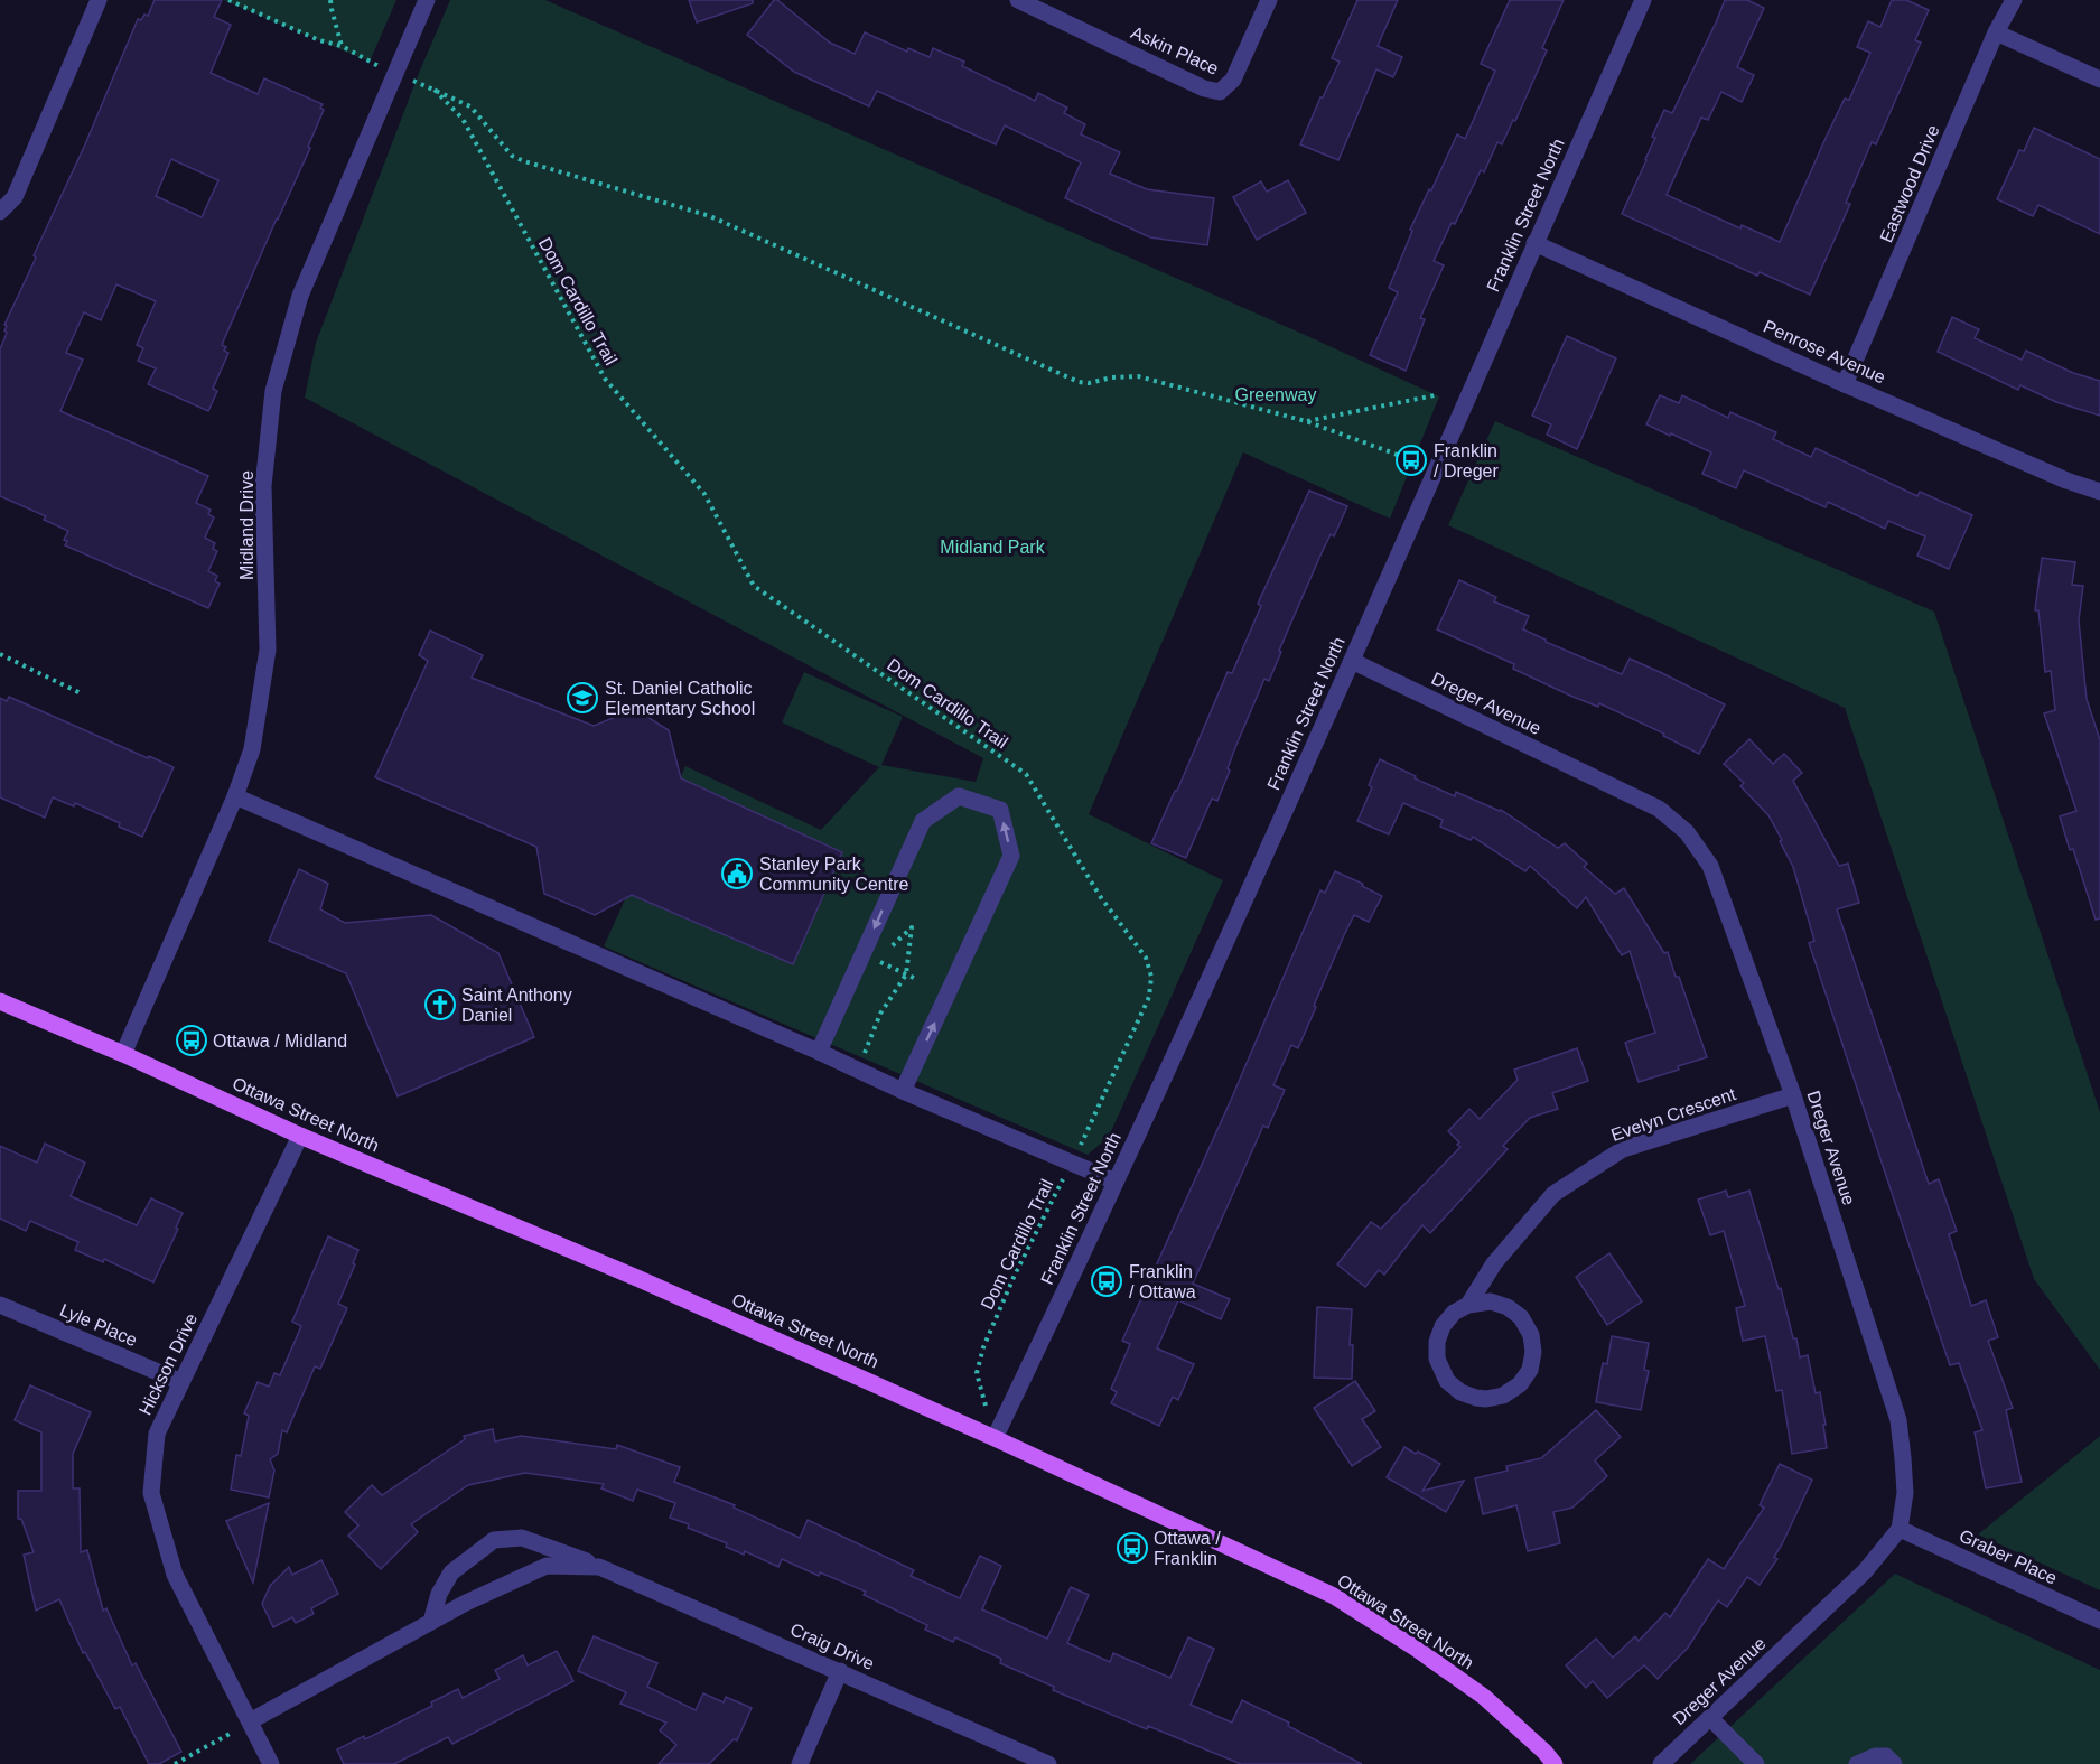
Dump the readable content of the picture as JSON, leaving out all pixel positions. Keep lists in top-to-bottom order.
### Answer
{
  "streets": {
    "main road": ["Ottawa Street North"],
    "street": [
      "Askin Place",
      "Eastwood Drive",
      "Franklin Street North",
      "Penrose Avenue",
      "Midland Drive",
      "Dreger Avenue",
      "Evelyn Crescent",
      "Lyle Place",
      "Hickson Drive",
      "Graber Place",
      "Craig Drive"
    ],
    "path": ["Dom Cardillo Trail"]
  },
  "crossings": [
    ["Eastwood Drive", "Penrose Avenue"],
    ["Franklin Street North", "Dom Cardillo Trail"],
    ["Franklin Street North", "Penrose Avenue"],
    ["Franklin Street North", "Dreger Avenue"],
    ["Franklin Street North", "Ottawa Street North"],
    ["Dom Cardillo Trail", "Ottawa Street North"],
    ["Midland Drive", "Ottawa Street North"],
    ["Dreger Avenue", "Evelyn Crescent"],
    ["Dreger Avenue", "Graber Place"],
    ["Ottawa Street North", "Hickson Drive"],
    ["Lyle Place", "Hickson Drive"],
    ["Hickson Drive", "Craig Drive"]
  ],
  "parks": ["Greenway", "Midland Park"],
  "places": {
    "bus stop": [
      "Franklin / Dreger",
      "Ottawa / Midland",
      "Franklin / Ottawa",
      "Ottawa / Franklin"
    ],
    "school or university": ["St. Daniel Catholic Elementary School"],
    "public building": ["Stanley Park Community Centre"],
    "church": ["Saint Anthony Daniel"]
  }
}
